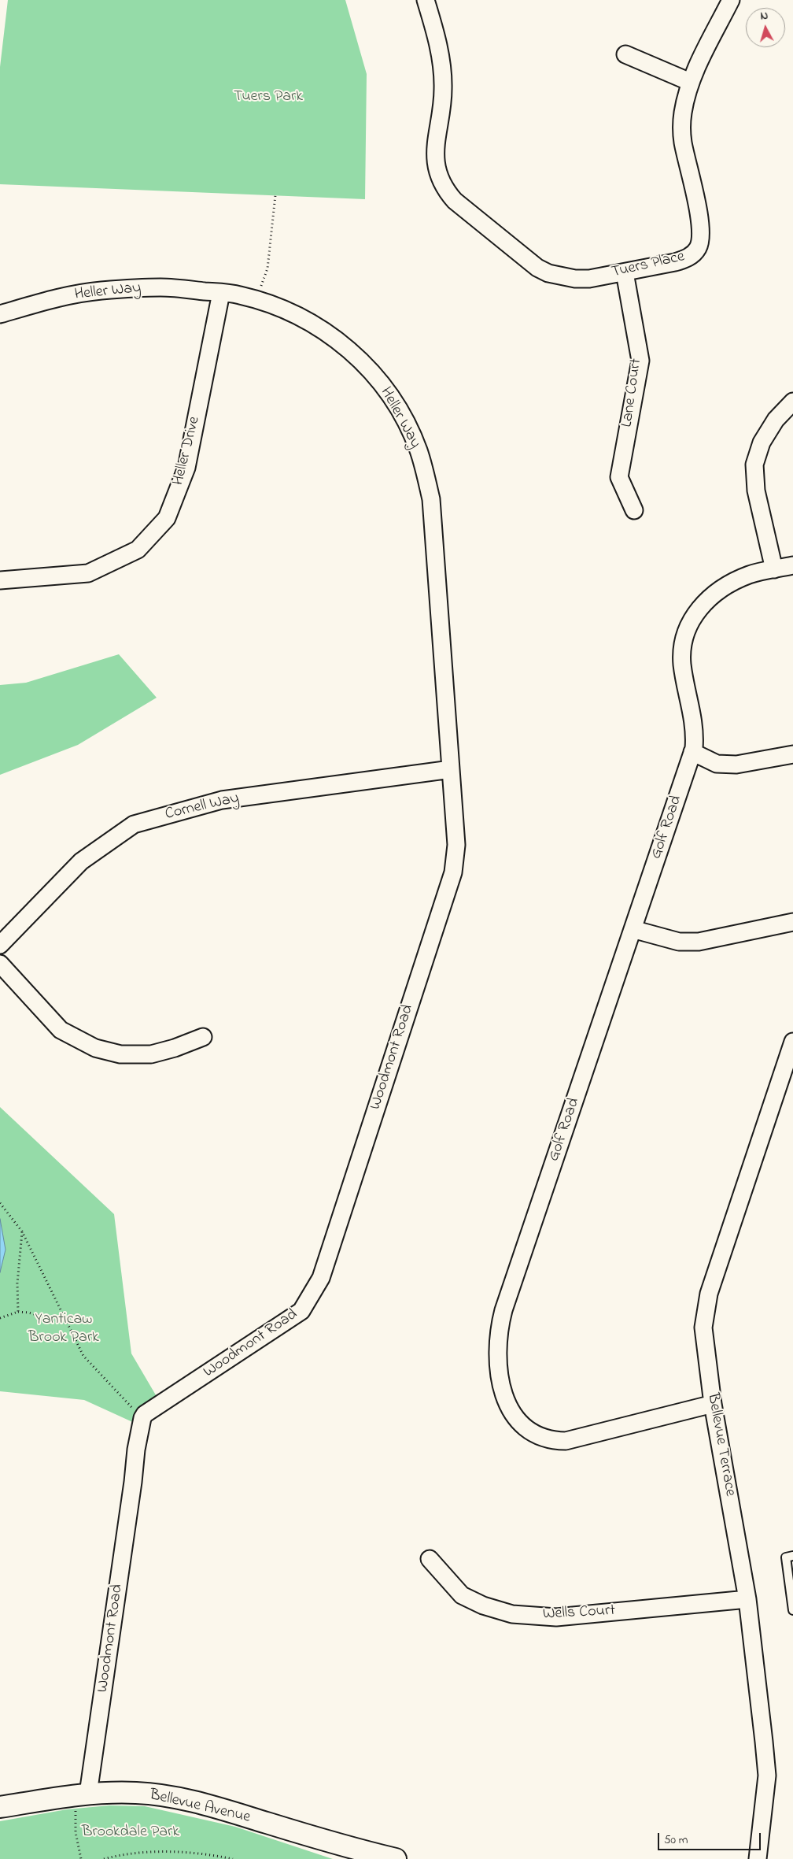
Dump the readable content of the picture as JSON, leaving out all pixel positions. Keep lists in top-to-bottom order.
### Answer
{
  "streets": {
    "street": [
      "Tuers Place",
      "Heller Way",
      "Lane Court",
      "Heller Drive",
      "Cornell Way",
      "Golf Road",
      "Woodmont Road",
      "Bellevue Terrace",
      "Wells Court",
      "Bellevue Avenue"
    ]
  },
  "crossings": [
    ["Tuers Place", "Lane Court"],
    ["Heller Way", "Heller Drive"],
    ["Heller Way", "Cornell Way"],
    ["Heller Way", "Woodmont Road"],
    ["Cornell Way", "Woodmont Road"],
    ["Golf Road", "Bellevue Terrace"],
    ["Woodmont Road", "Bellevue Avenue"],
    ["Bellevue Terrace", "Wells Court"]
  ],
  "parks": ["Tuers Park", "Yanticaw Brook Park", "Brookdale Park"],
  "scale_bar": "50 m",
  "north": "top"
}
